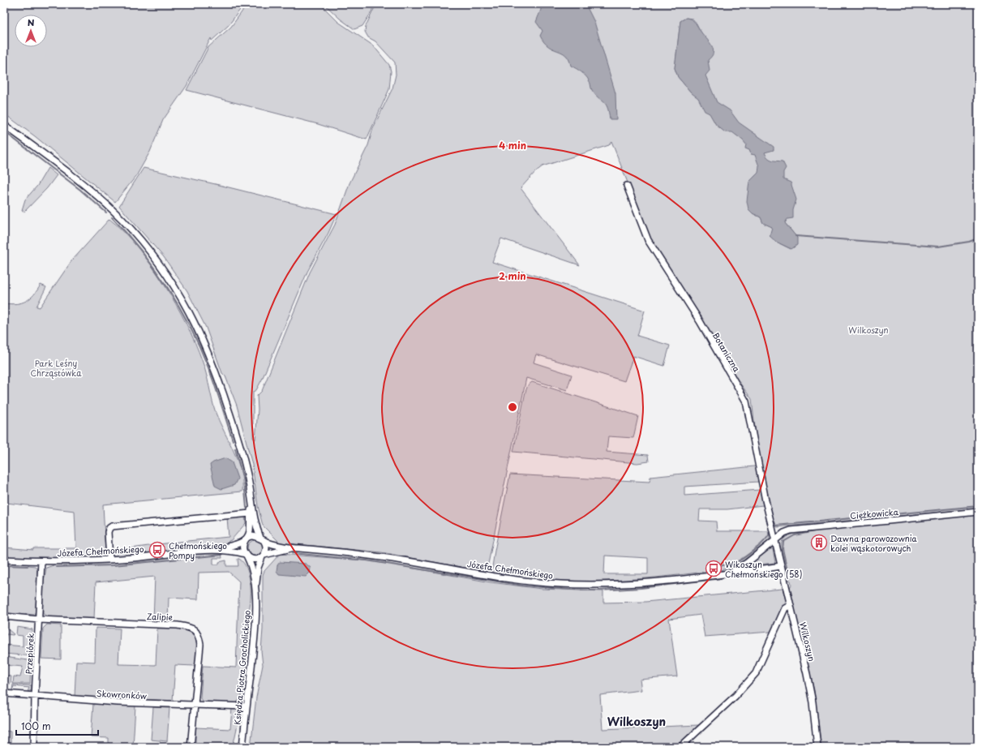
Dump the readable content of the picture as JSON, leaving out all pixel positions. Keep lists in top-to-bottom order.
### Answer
{
  "streets": {
    "street": [
      "Botaniczna",
      "Ciężkowicka",
      "Józefa Chełmońskiego",
      "Zalipie",
      "Wilkoszyn",
      "Przepiórek",
      "Księdza Piotra Grocholickiego",
      "Skowronków"
    ]
  },
  "crossings": [
    ["Botaniczna", "Ciężkowicka"],
    ["Botaniczna", "Józefa Chełmońskiego"],
    ["Botaniczna", "Wilkoszyn"],
    ["Ciężkowicka", "Józefa Chełmońskiego"],
    ["Ciężkowicka", "Wilkoszyn"],
    ["Józefa Chełmońskiego", "Wilkoszyn"],
    ["Józefa Chełmońskiego", "Przepiórek"],
    ["Józefa Chełmońskiego", "Księdza Piotra Grocholickiego"],
    ["Zalipie", "Przepiórek"],
    ["Zalipie", "Skowronków"],
    ["Przepiórek", "Skowronków"],
    ["Księdza Piotra Grocholickiego", "Skowronków"]
  ],
  "districts": ["Wilkoszyn"],
  "parks": ["Wilkoszyn", "Park Leśny Chrząstówka"],
  "places": {
    "building": ["Dawna parowozownia kolei wąskotorowych"],
    "bus stop": ["Chełmońskiego Pompy", "Wikoszyn Chełmońskiego (58)"]
  },
  "scale_bar": "100 m",
  "north": "top",
  "rings": ["4 min", "2 min"]
}
